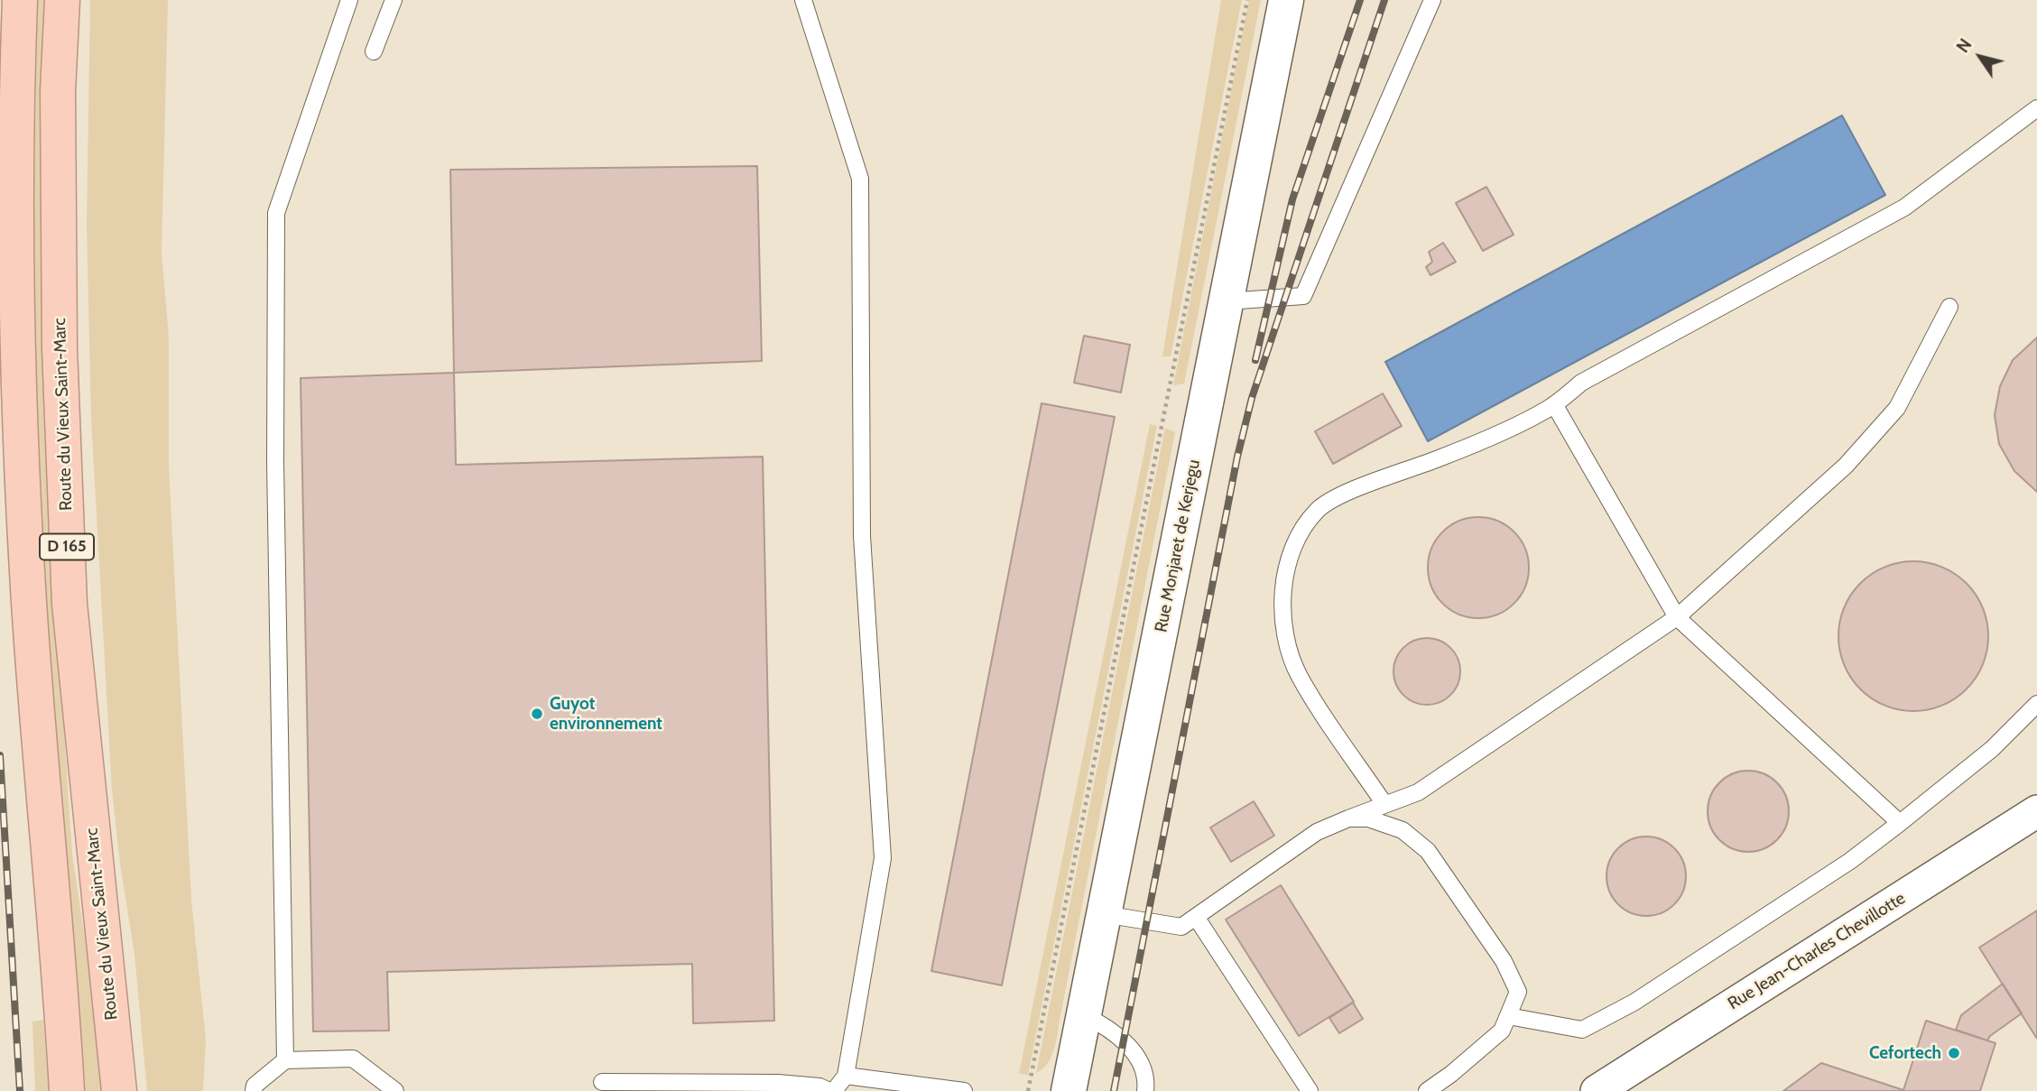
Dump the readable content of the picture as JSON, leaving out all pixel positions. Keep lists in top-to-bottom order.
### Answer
{
  "streets": {
    "highway": ["Route du Vieux Saint-Marc", "D 165"],
    "street": ["Rue Monjaret de Kerjegu", "Rue Jean-Charles Chevillotte"]
  },
  "places": ["Guyot environnement", "Cefortech"],
  "north": "top left"
}
